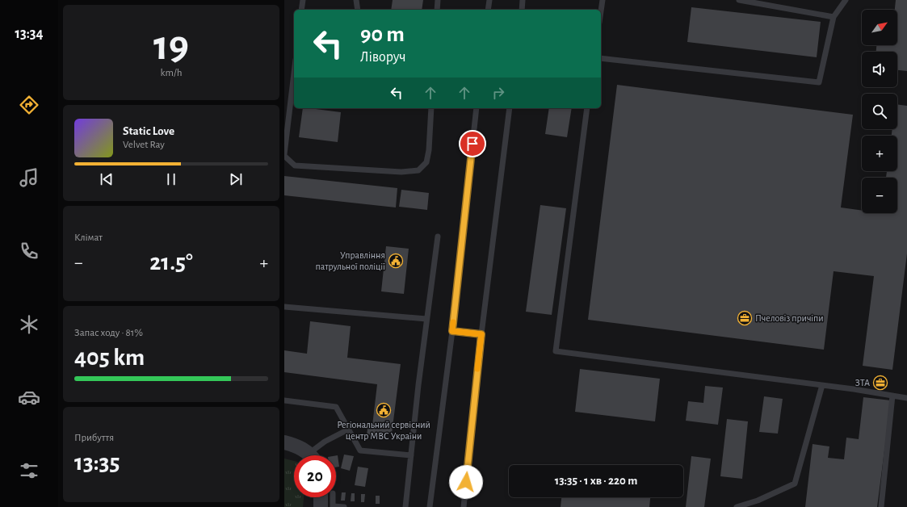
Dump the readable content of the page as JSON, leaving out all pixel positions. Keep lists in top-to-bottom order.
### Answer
{
  "places": {
    "public building": ["Управління патрульної поліції", "Регіональний сервісний центр МВС України"],
    "office": ["Пчеловіз причіпи", "ЗТА"]
  },
  "north": "top right",
  "page": {
    "tabs": "13:34",
    "tile": [
      ["19", "km/h"],
      "Клімат",
      ["Запас ходу · 81%", "405 km"],
      ["Прибуття", "13:35"]
    ],
    "map_buttons": ["+", "−"],
    "turn": ["90 m", "Ліворуч"],
    "song": ["Static Love", "Velvet Ray"],
    "heat": ["−", "21.5°", "+"],
    "limit": "20",
    "trip": "13:35 · 1 хв · 220 m"
  }
}
